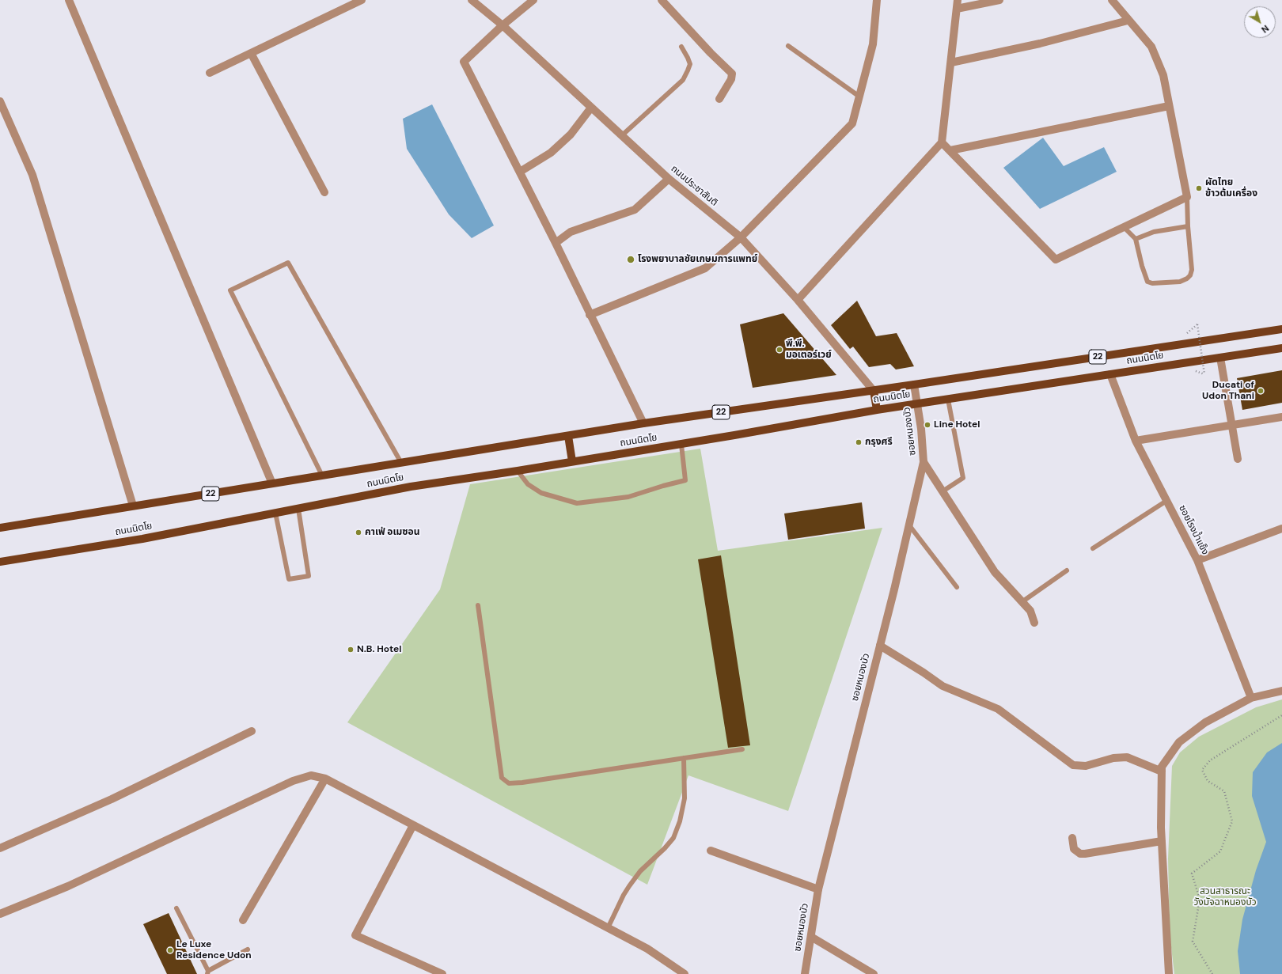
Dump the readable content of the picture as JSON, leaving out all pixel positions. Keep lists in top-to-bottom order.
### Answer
{
  "streets": {
    "main road": ["22", "ถนนนิตโย"],
    "street": ["ถนนประชาสันติ", "ซอยหนองบัว", "ซอยโรงน้ำแข็ง"]
  },
  "crossings": [
    ["ถนนประชาสันติ", "ถนนนิตโย"],
    ["ถนนนิตโย", "ซอยหนองบัว"],
    ["ถนนนิตโย", "ซอยโรงน้ำแข็ง"]
  ],
  "parks": ["สวนสาธารณะ วังมัจฉาหนองบัว"],
  "places": [
    "ผัดไทย ข้าวต้มเครื่อง",
    "โรงพยาบาลชัยเกษมการแพทย์",
    "พี.พี. มอเตอร์เวย์",
    "Ducati of Udon Thani",
    "Line Hotel",
    "กรุงศรี",
    "คาเฟ่ อเมซอน",
    "N.B. Hotel",
    "Le Luxe Residence Udon"
  ],
  "north": "bottom right"
}
